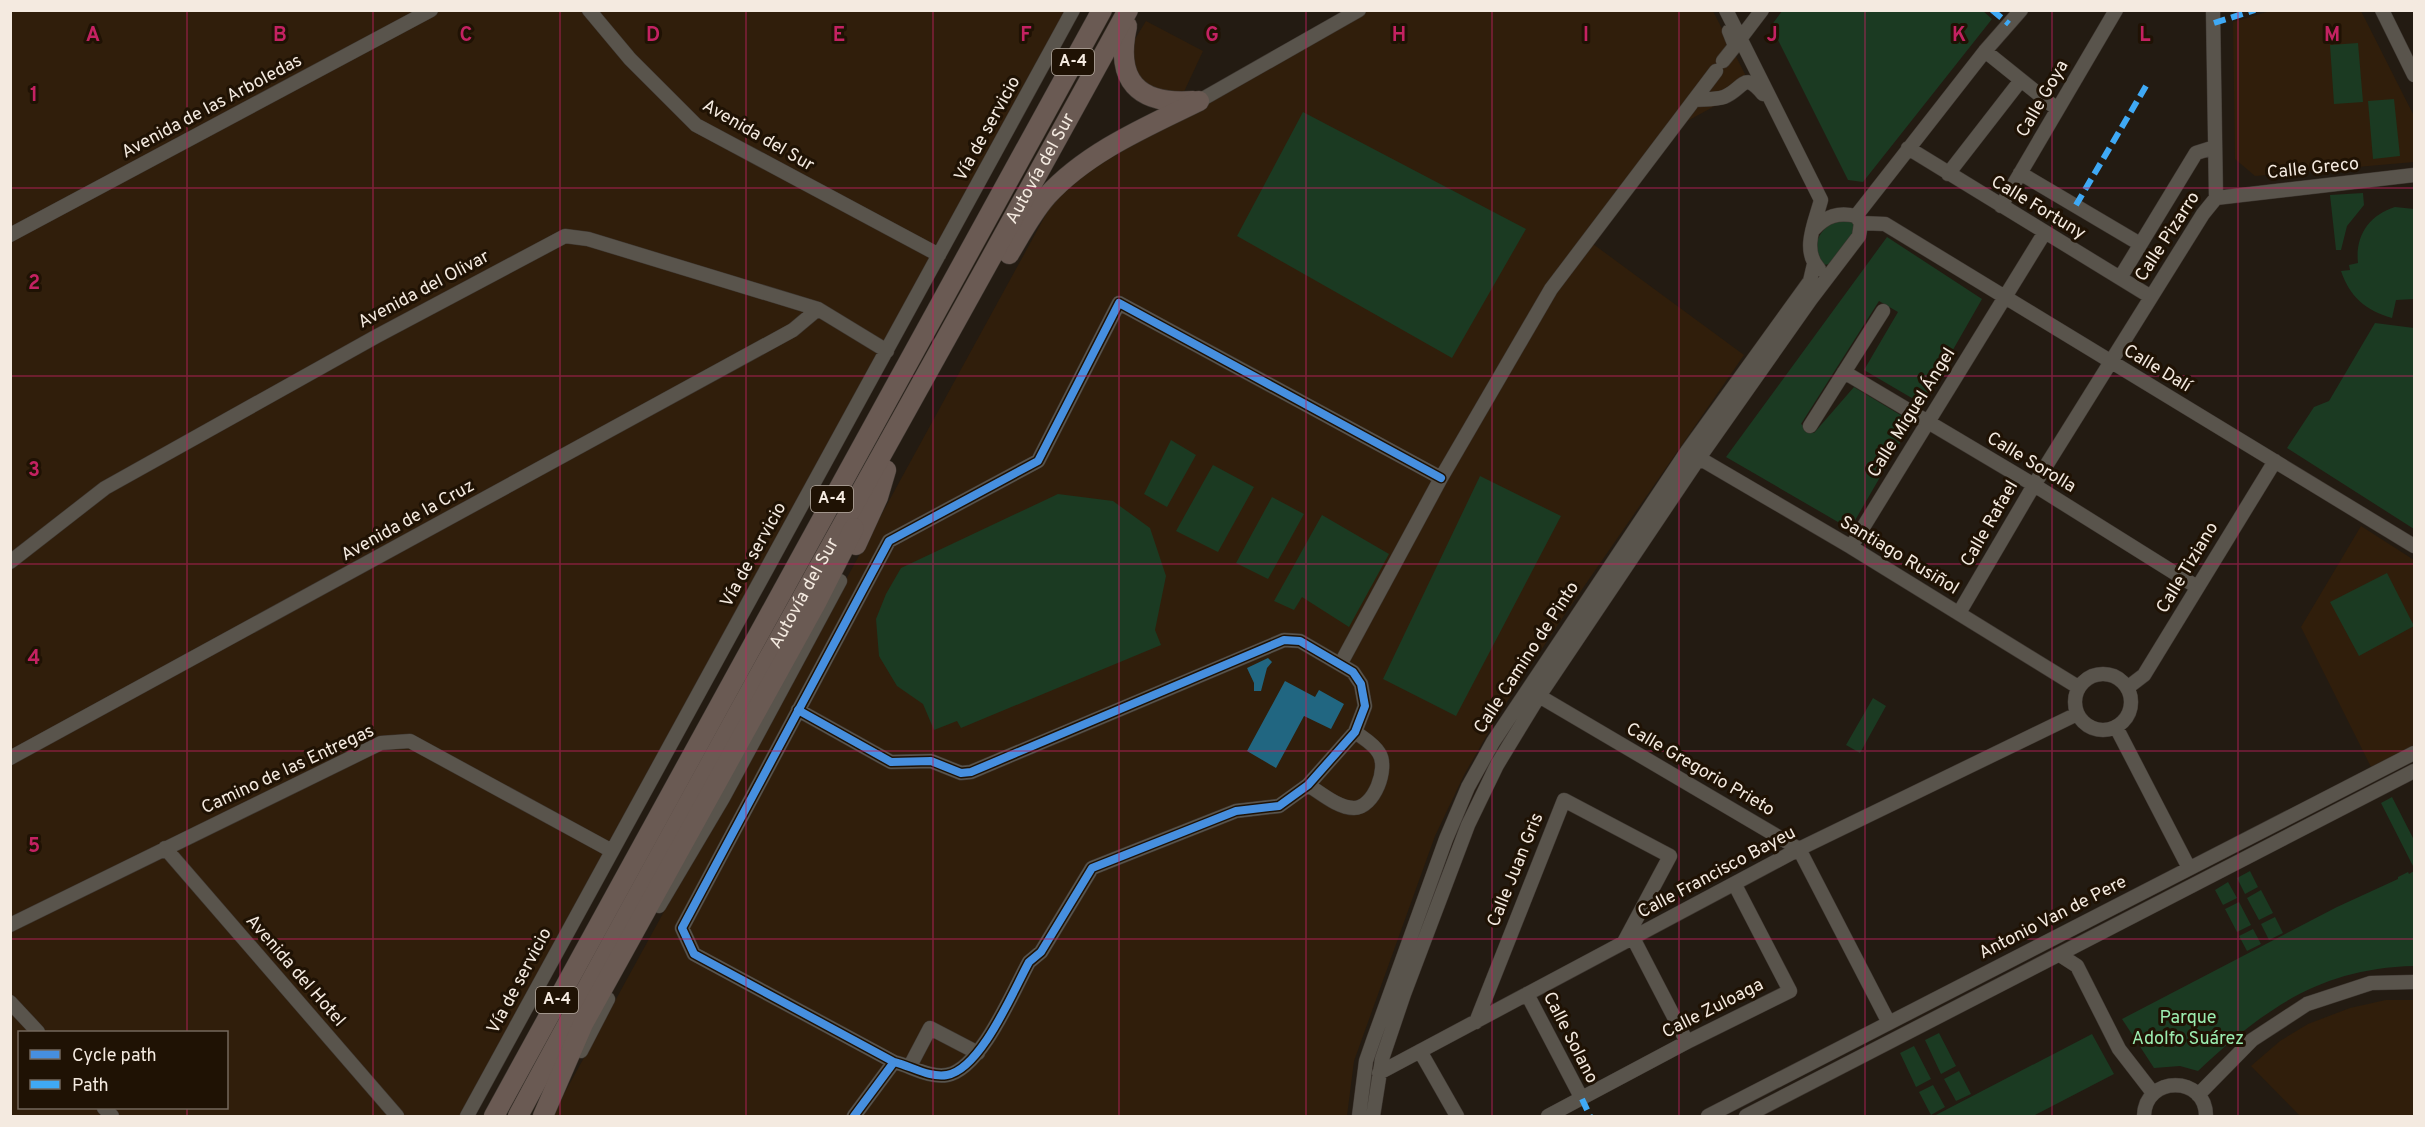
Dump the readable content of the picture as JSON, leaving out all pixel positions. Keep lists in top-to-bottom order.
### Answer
{
  "streets": {
    "highway": ["A-4", "Autovía del Sur"],
    "street": [
      "Calle Goya",
      "Avenida de las Arboledas",
      "Vía de servicio",
      "Avenida del Sur",
      "Calle Greco",
      "Calle Fortuny",
      "Calle Pizarro",
      "Avenida del Olivar",
      "Calle Dalí",
      "Calle Miguel Ángel",
      "Calle Sorolla",
      "Avenida de la Cruz",
      "Calle Rafael",
      "Santiago Rusiñol",
      "Calle Tiziano",
      "Calle Camino de Pinto",
      "Camino de las Entregas",
      "Calle Gregorio Prieto",
      "Calle Juan Gris",
      "Calle Francisco Bayeu",
      "Antonio Van de Pere",
      "Avenida del Hotel",
      "Calle Zuloaga",
      "Calle Solano"
    ]
  },
  "crossings": [
    ["Calle Goya", "Calle Fortuny"],
    ["Vía de servicio", "Avenida del Sur"],
    ["Vía de servicio", "Avenida del Olivar"],
    ["Vía de servicio", "Camino de las Entregas"],
    ["Calle Greco", "Calle Pizarro"],
    ["Calle Fortuny", "Calle Pizarro"],
    ["Calle Fortuny", "Calle Miguel Ángel"],
    ["Calle Pizarro", "Calle Dalí"],
    ["Calle Pizarro", "Calle Rafael"],
    ["Avenida del Olivar", "Avenida de la Cruz"],
    ["Calle Dalí", "Calle Miguel Ángel"],
    ["Calle Dalí", "Calle Rafael"],
    ["Calle Dalí", "Calle Tiziano"],
    ["Calle Dalí", "Calle Camino de Pinto"],
    ["Calle Miguel Ángel", "Calle Sorolla"],
    ["Calle Miguel Ángel", "Santiago Rusiñol"],
    ["Calle Sorolla", "Calle Rafael"],
    ["Calle Sorolla", "Calle Tiziano"],
    ["Calle Rafael", "Santiago Rusiñol"],
    ["Santiago Rusiñol", "Calle Tiziano"],
    ["Santiago Rusiñol", "Calle Camino de Pinto"],
    ["Santiago Rusiñol", "Calle Francisco Bayeu"],
    ["Calle Tiziano", "Calle Francisco Bayeu"],
    ["Calle Camino de Pinto", "Calle Gregorio Prieto"],
    ["Calle Camino de Pinto", "Calle Francisco Bayeu"],
    ["Camino de las Entregas", "Avenida del Hotel"],
    ["Calle Gregorio Prieto", "Calle Francisco Bayeu"],
    ["Calle Juan Gris", "Calle Francisco Bayeu"],
    ["Calle Francisco Bayeu", "Calle Zuloaga"],
    ["Calle Francisco Bayeu", "Calle Solano"],
    ["Calle Zuloaga", "Calle Solano"]
  ],
  "parks": ["Parque Adolfo Suárez"],
  "legend": ["Cycle path", "Path"],
  "grid": {
    "columns": [
      "A",
      "B",
      "C",
      "D",
      "E",
      "F",
      "G",
      "H",
      "I",
      "J",
      "K",
      "L",
      "M"
    ],
    "rows": [
      "1",
      "2",
      "3",
      "4",
      "5"
    ]
  }
}
